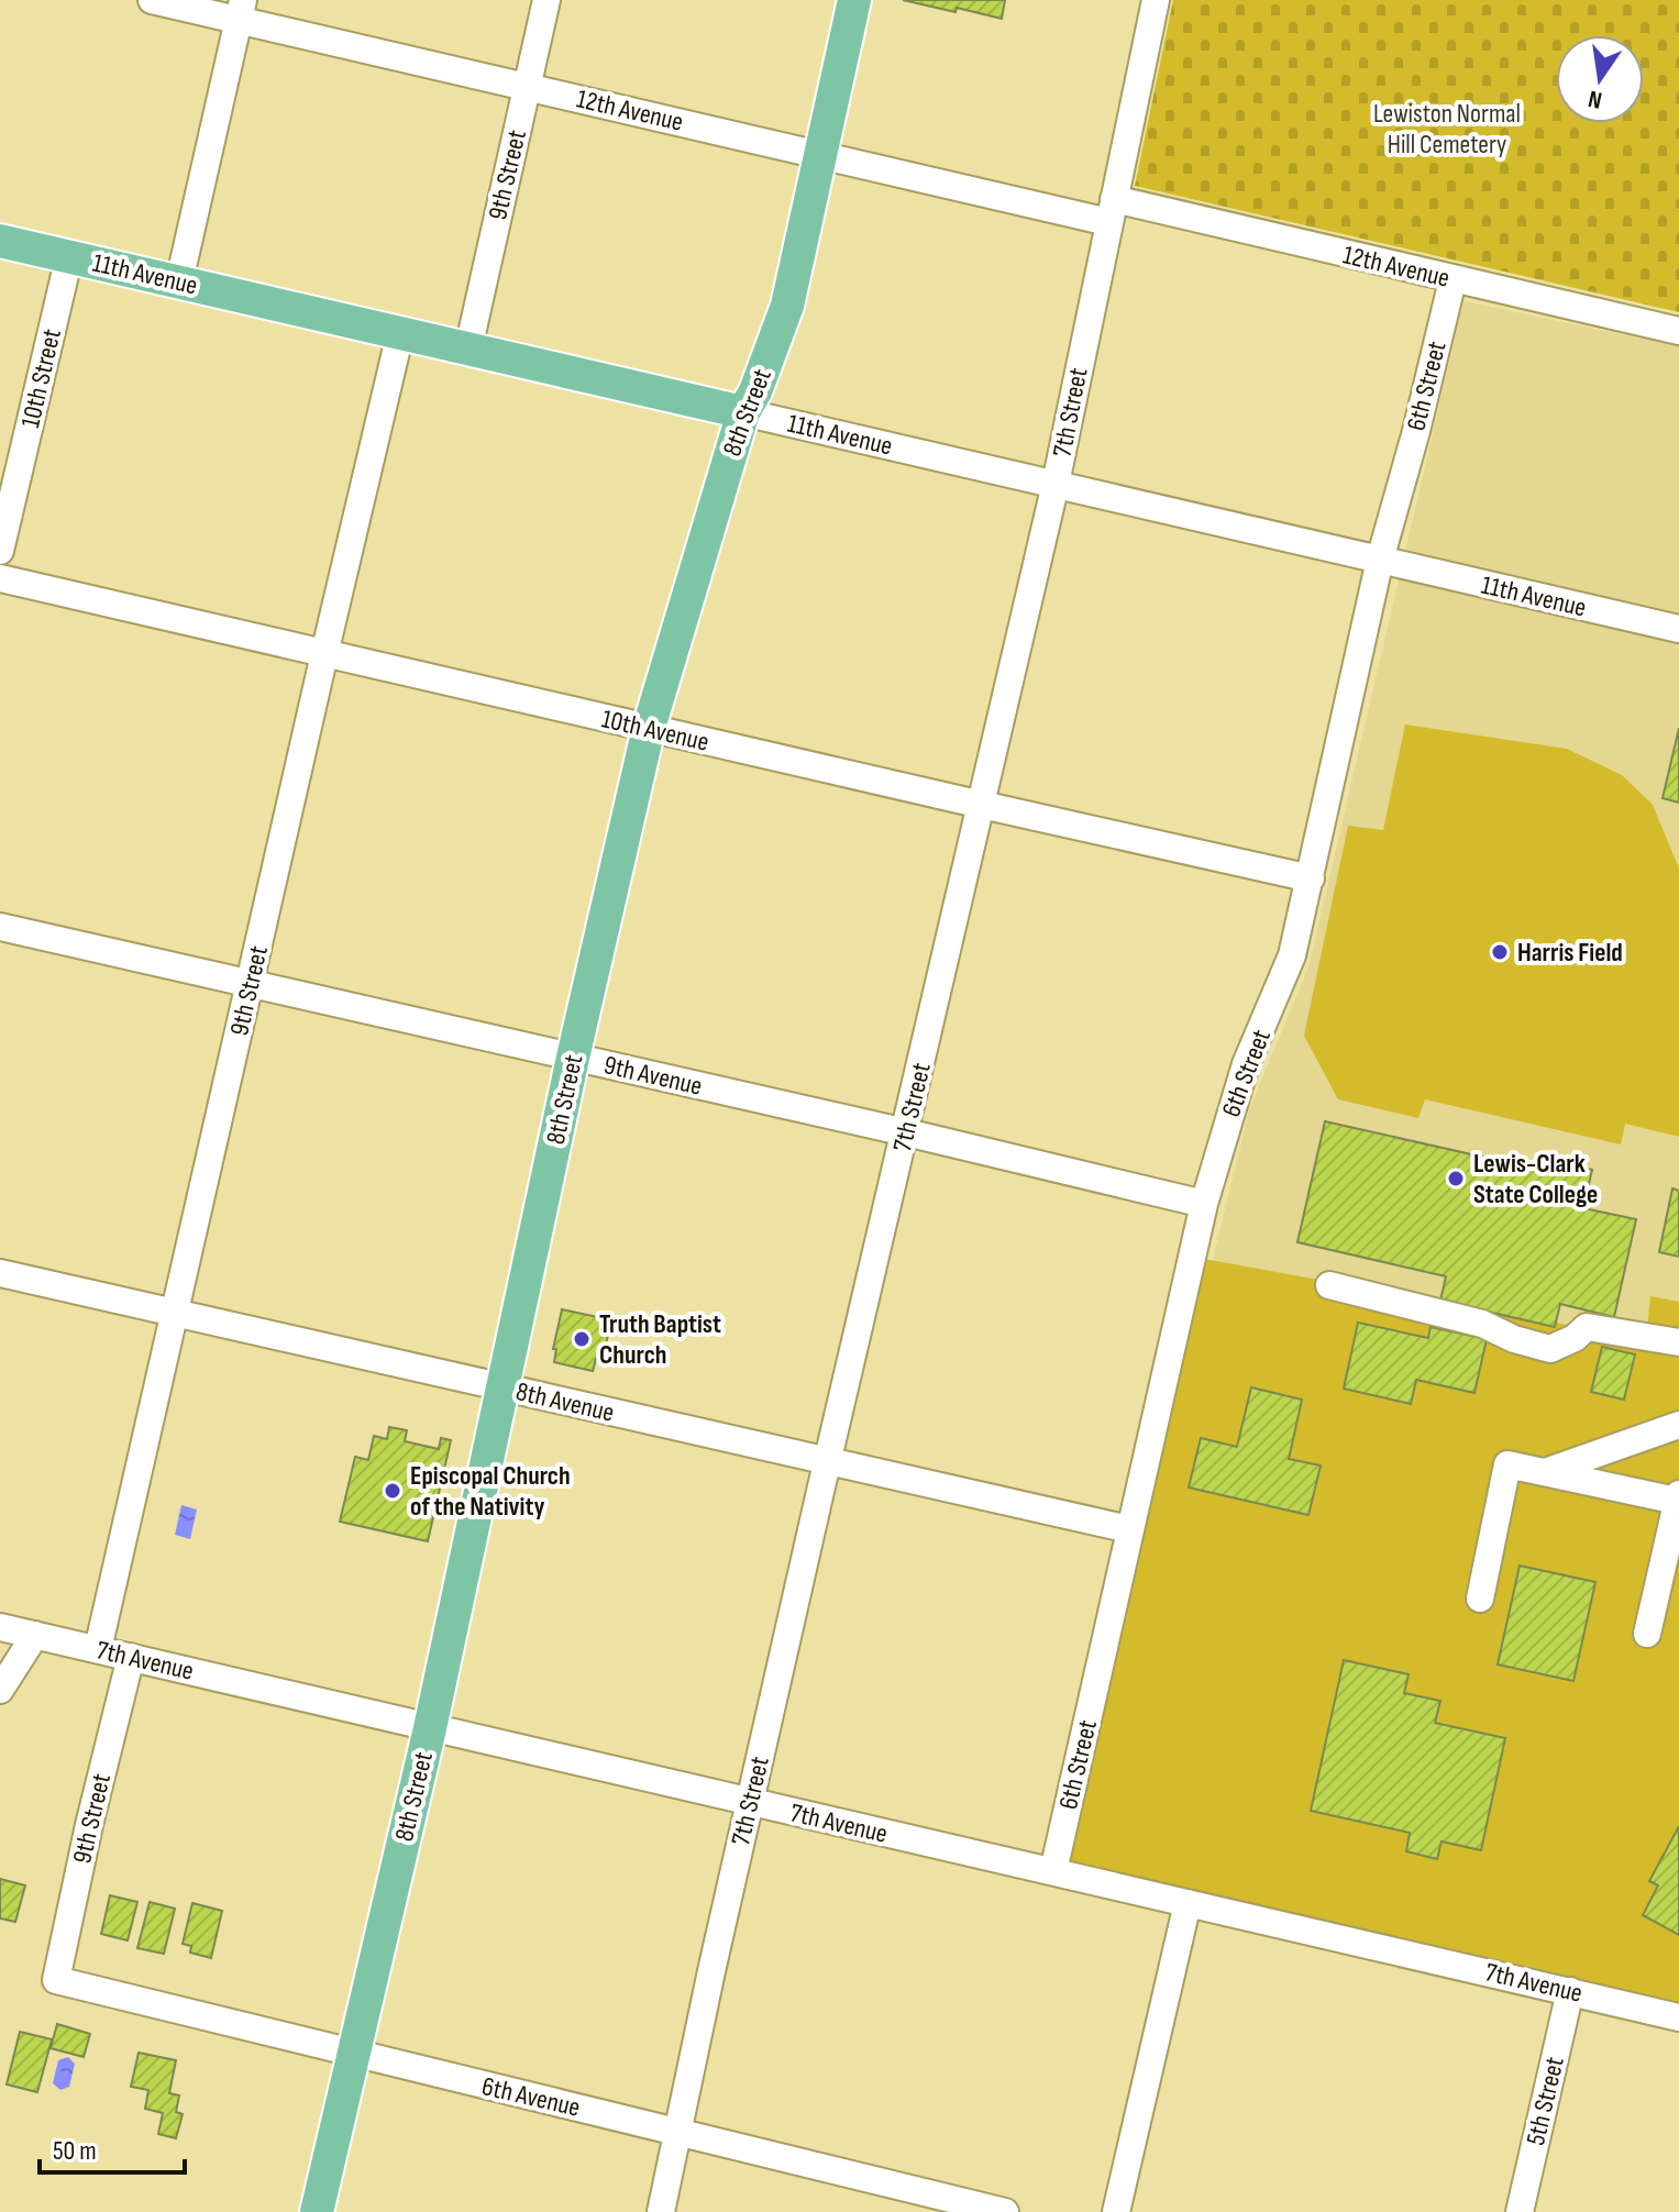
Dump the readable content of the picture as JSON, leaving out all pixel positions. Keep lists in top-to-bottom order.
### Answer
{
  "streets": {
    "main road": ["11th Avenue", "8th Street"],
    "street": [
      "12th Avenue",
      "9th Street",
      "10th Street",
      "6th Street",
      "7th Street",
      "10th Avenue",
      "9th Avenue",
      "8th Avenue",
      "7th Avenue",
      "6th Avenue",
      "5th Street"
    ]
  },
  "crossings": [
    ["12th Avenue", "9th Street"],
    ["12th Avenue", "6th Street"],
    ["12th Avenue", "8th Street"],
    ["12th Avenue", "7th Street"],
    ["9th Street", "11th Avenue"],
    ["9th Street", "10th Avenue"],
    ["9th Street", "9th Avenue"],
    ["9th Street", "8th Avenue"],
    ["9th Street", "7th Avenue"],
    ["9th Street", "6th Avenue"],
    ["11th Avenue", "10th Street"],
    ["11th Avenue", "6th Street"],
    ["11th Avenue", "8th Street"],
    ["11th Avenue", "7th Street"],
    ["6th Street", "10th Avenue"],
    ["6th Street", "9th Avenue"],
    ["6th Street", "8th Avenue"],
    ["6th Street", "7th Avenue"],
    ["8th Street", "10th Avenue"],
    ["8th Street", "9th Avenue"],
    ["8th Street", "8th Avenue"],
    ["8th Street", "7th Avenue"],
    ["8th Street", "6th Avenue"],
    ["7th Street", "10th Avenue"],
    ["7th Street", "9th Avenue"],
    ["7th Street", "8th Avenue"],
    ["7th Street", "7th Avenue"],
    ["7th Street", "6th Avenue"],
    ["7th Avenue", "5th Street"]
  ],
  "parks": ["Lewiston Normal Hill Cemetery"],
  "places": [
    "Harris Field",
    "Lewis-Clark State College",
    "Truth Baptist Church",
    "Episcopal Church of the Nativity"
  ],
  "scale_bar": "50 m",
  "north": "bottom"
}
